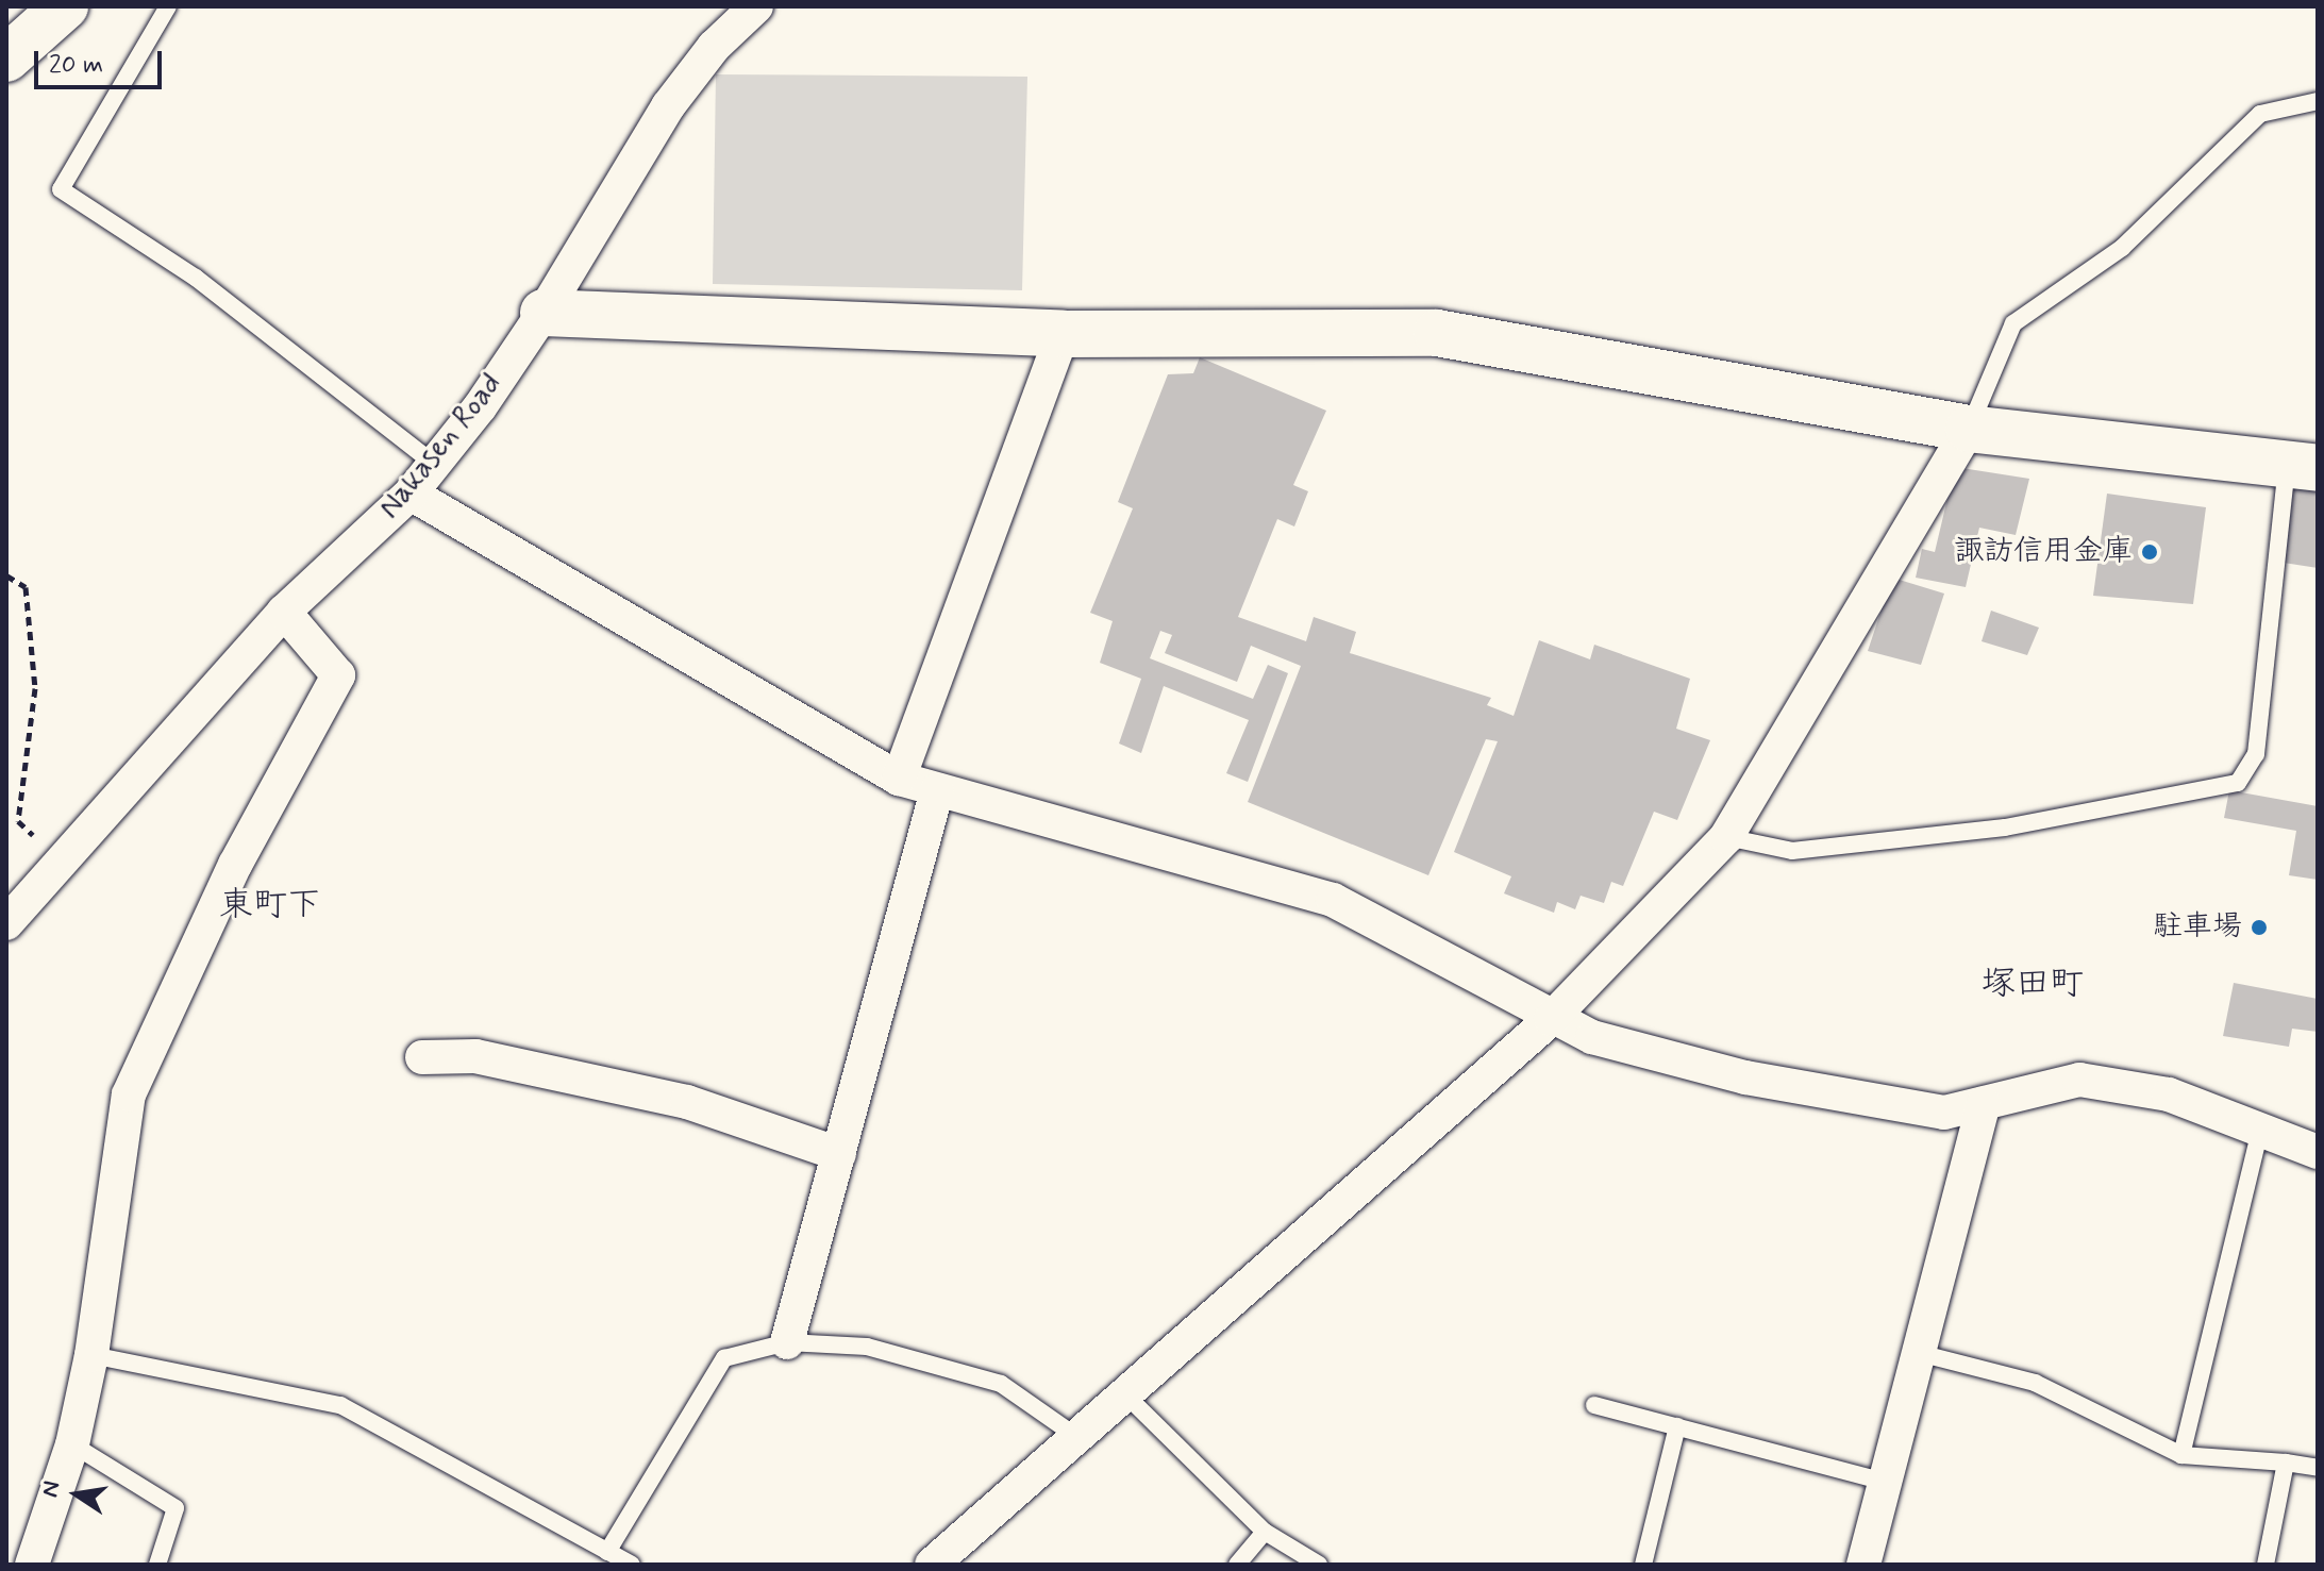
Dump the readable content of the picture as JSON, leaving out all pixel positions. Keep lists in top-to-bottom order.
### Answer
{
  "streets": {
    "street": ["Nakasen Road"]
  },
  "districts": ["東町下", "塚田町"],
  "places": ["諏訪信用金庫", "駐車場"],
  "scale_bar": "20 m",
  "north": "left"
}
